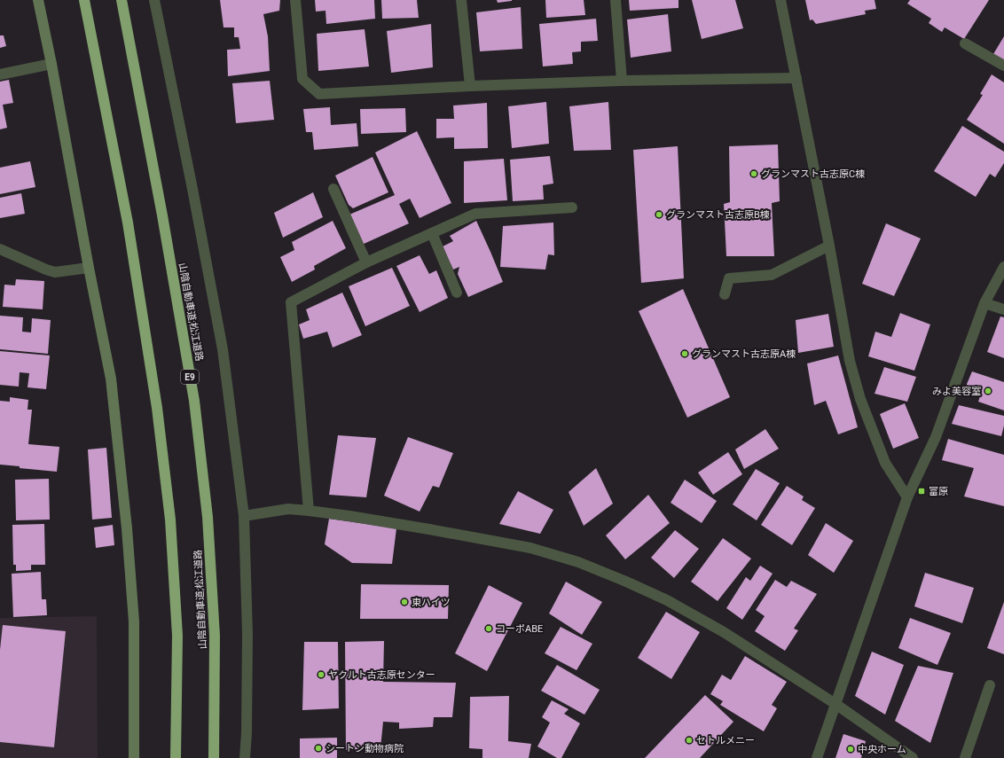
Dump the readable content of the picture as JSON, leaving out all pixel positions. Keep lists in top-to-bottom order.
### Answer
{
  "streets": {
    "highway": ["山陰自動車道;松江道路", "E9"]
  },
  "places": {
    "other": [
      "グランマスト古志原C棟",
      "グランマスト古志原B棟",
      "グランマスト古志原A棟",
      "みよ美容室",
      "東ハイツ",
      "コーポABE",
      "ヤクルト古志原センター",
      "セトルメニー",
      "シートン動物病院",
      "中央ホーム"
    ],
    "transit": ["富原"]
  }
}
